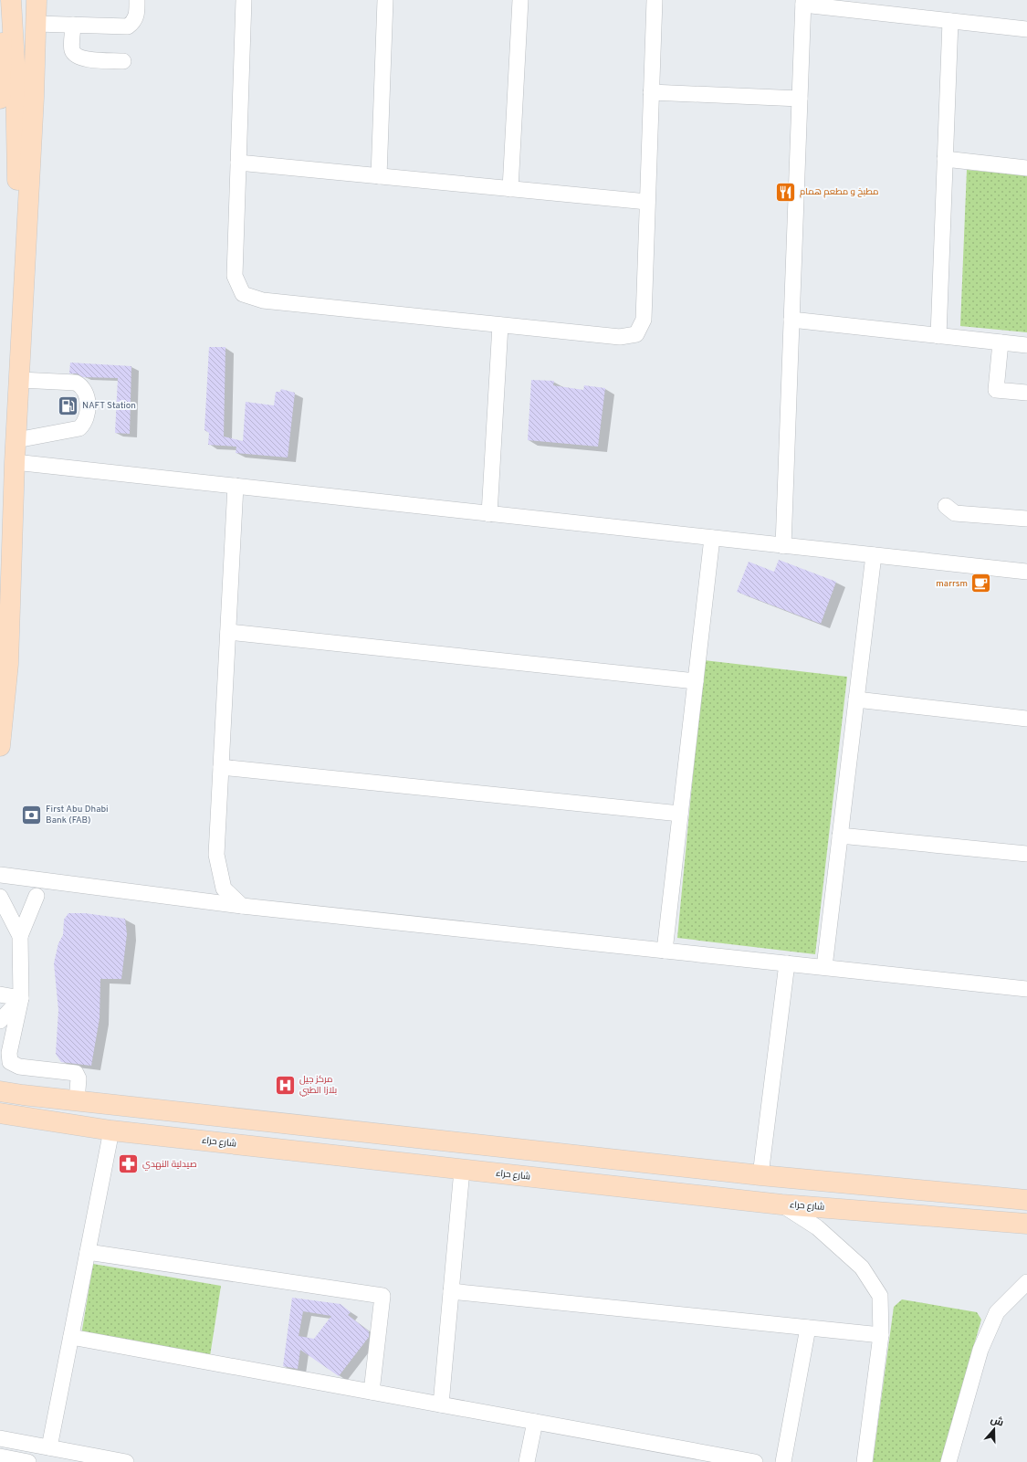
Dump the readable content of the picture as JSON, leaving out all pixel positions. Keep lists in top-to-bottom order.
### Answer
{
  "streets": {
    "main road": ["شارع حراء"]
  },
  "places": {
    "restaurant": ["مطبخ و مطعم همام"],
    "fuel station": ["NAFT Station"],
    "cafe": ["marrsm"],
    "bank": ["First Abu Dhabi Bank (FAB)"],
    "hospital": ["مركز جيل بلازا الطبي"],
    "pharmacy": ["صيدلية النهدي"]
  },
  "north": "top"
}
